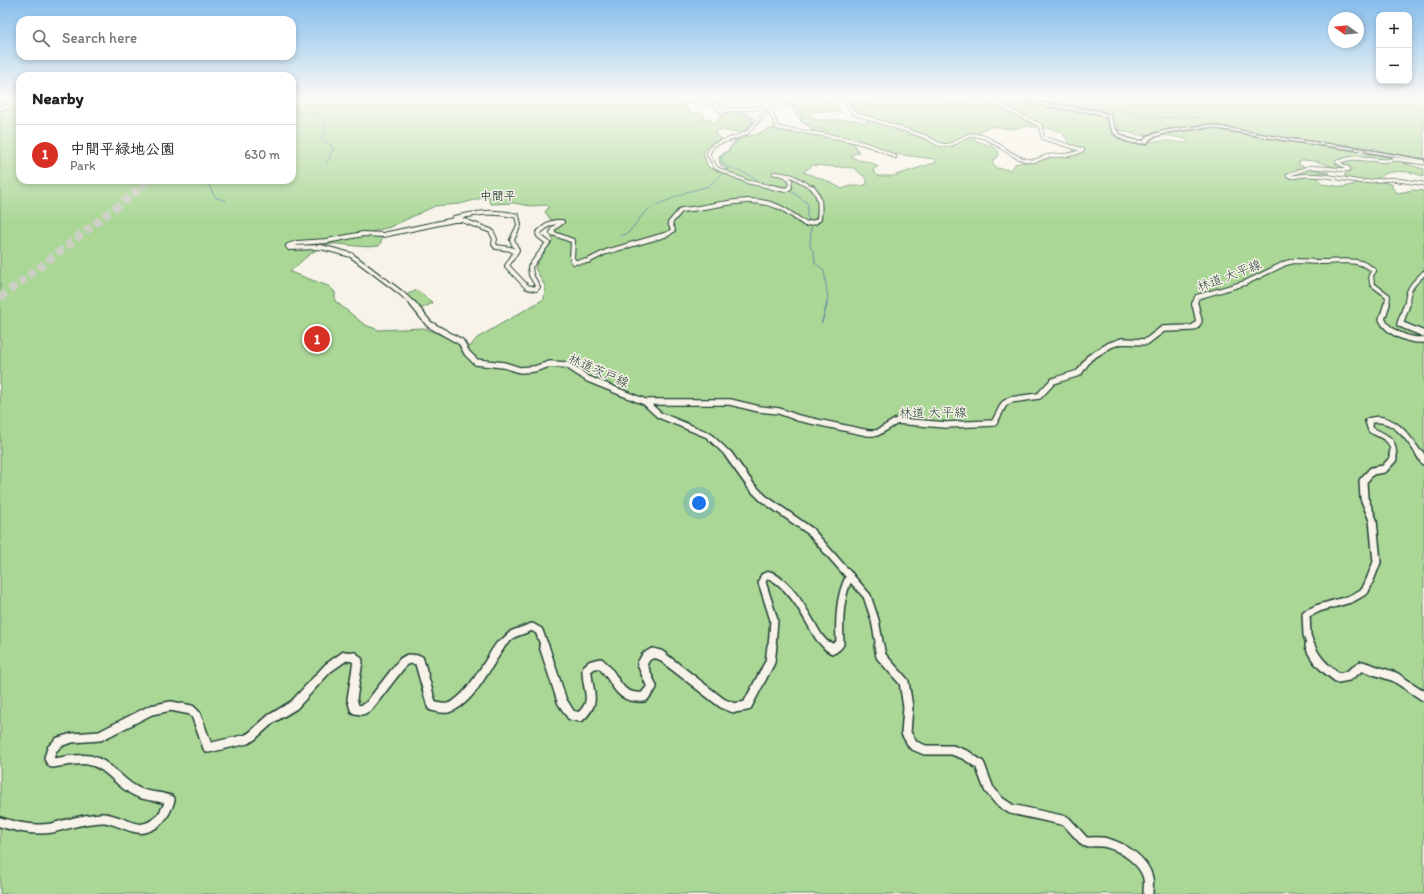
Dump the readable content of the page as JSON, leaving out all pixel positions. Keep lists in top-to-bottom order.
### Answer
{
  "streets": {
    "street": ["林道 大平線", "林道茨戸線"]
  },
  "crossings": [
    ["林道 大平線", "林道茨戸線"]
  ],
  "districts": ["中間平"],
  "north": "left",
  "page": {
    "map_buttons": ["+", "−"],
    "search": "Search here",
    "heading": "Nearby",
    "list": [
      {
        "mark": "1",
        "name": "中間平緑地公園",
        "note": "Park",
        "value": "630 m"
      }
    ],
    "pins": "1"
  }
}
